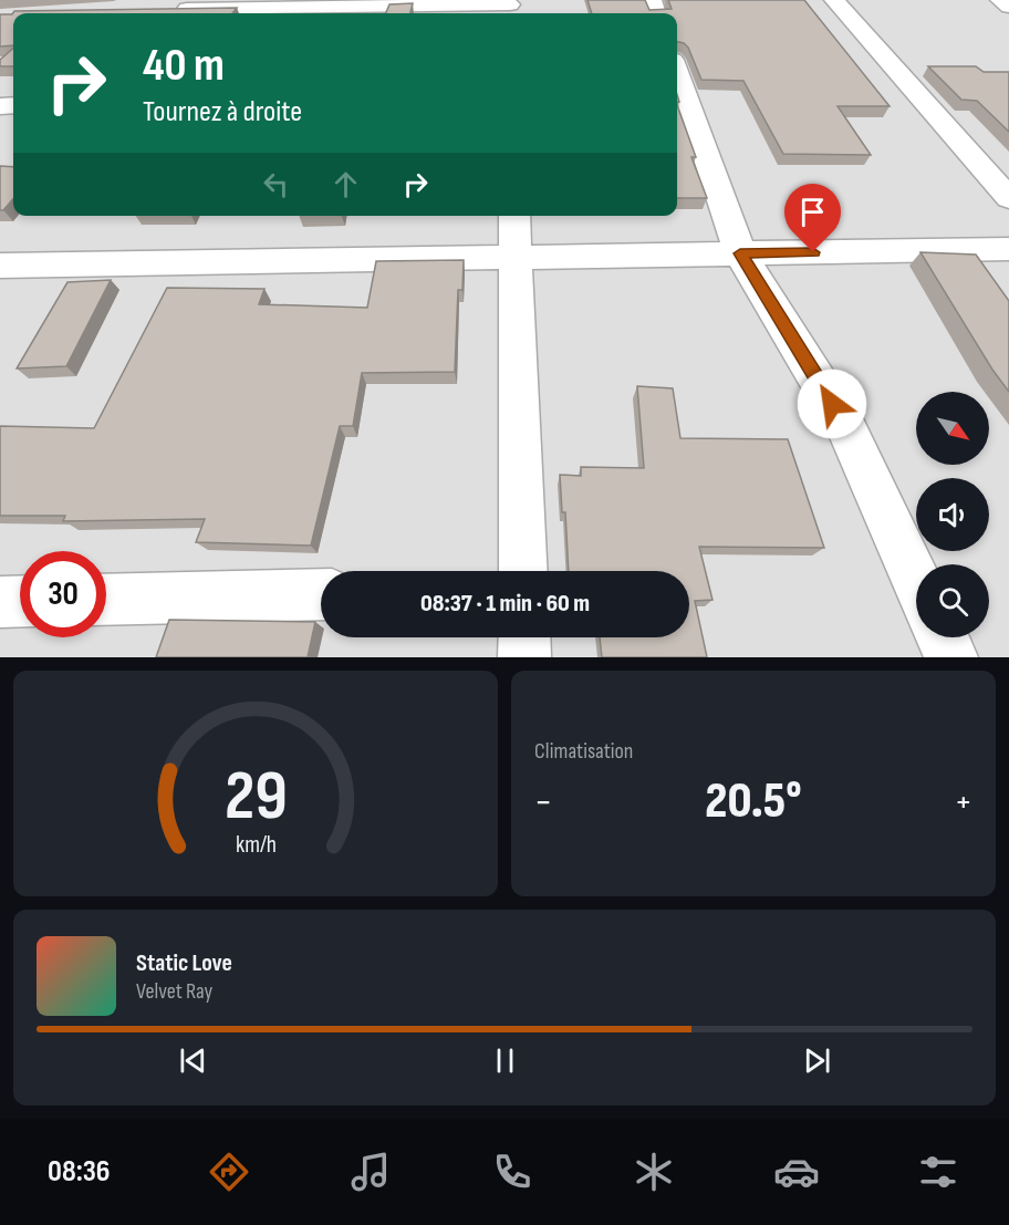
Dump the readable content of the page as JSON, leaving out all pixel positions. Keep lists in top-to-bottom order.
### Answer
{
  "north": "bottom right",
  "page": {
    "turn": ["40 m", "Tournez à droite"],
    "limit": "30",
    "trip": "08:37 · 1 min · 60 m",
    "tile": "Climatisation",
    "heat": ["−", "20.5°", "+"],
    "song": ["Static Love", "Velvet Ray"],
    "tabs": "08:36",
    "gauge": ["29", "km/h"]
  }
}
